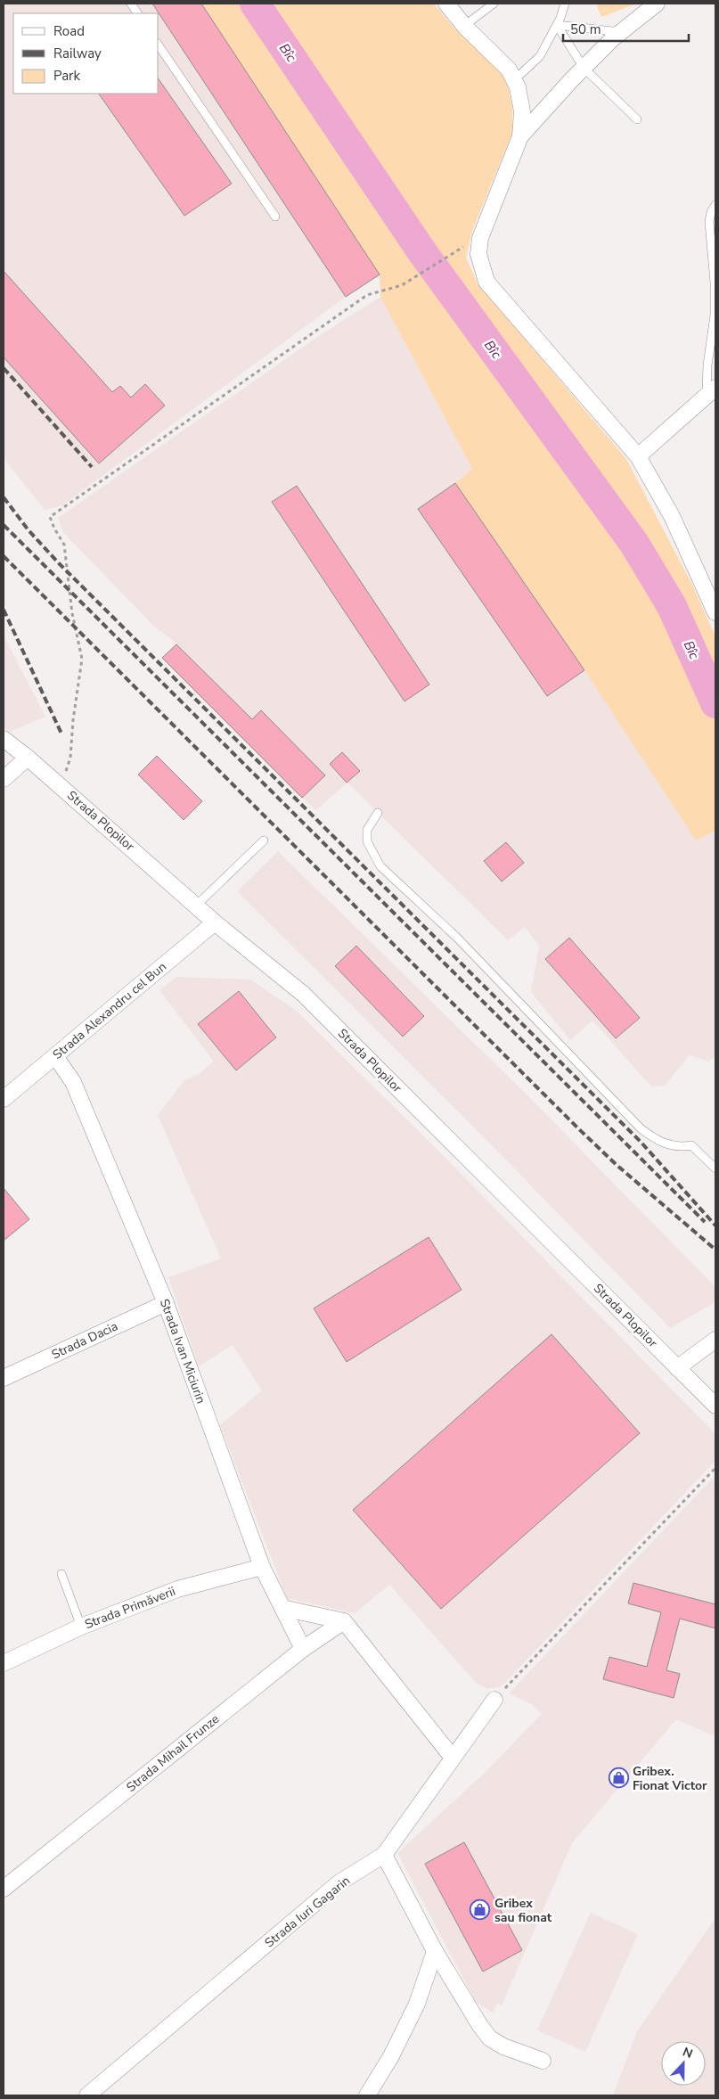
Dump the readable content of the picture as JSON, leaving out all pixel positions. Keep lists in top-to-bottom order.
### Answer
{
  "streets": {
    "street": [
      "Strada Plopilor",
      "Strada Alexandru cel Bun",
      "Strada Dacia",
      "Strada Ivan Miciurin",
      "Strada Primăverii",
      "Strada Mihail Frunze",
      "Strada Iuri Gagarin"
    ]
  },
  "crossings": [
    ["Strada Plopilor", "Strada Alexandru cel Bun"],
    ["Strada Alexandru cel Bun", "Strada Ivan Miciurin"],
    ["Strada Dacia", "Strada Ivan Miciurin"],
    ["Strada Ivan Miciurin", "Strada Primăverii"],
    ["Strada Ivan Miciurin", "Strada Mihail Frunze"]
  ],
  "water": ["Bîc"],
  "places": {
    "shop": ["Gribex. Fionat Victor", "Gribex sau fionat"]
  },
  "legend": ["Road", "Railway", "Park"],
  "scale_bar": "50 m",
  "north": "top"
}
